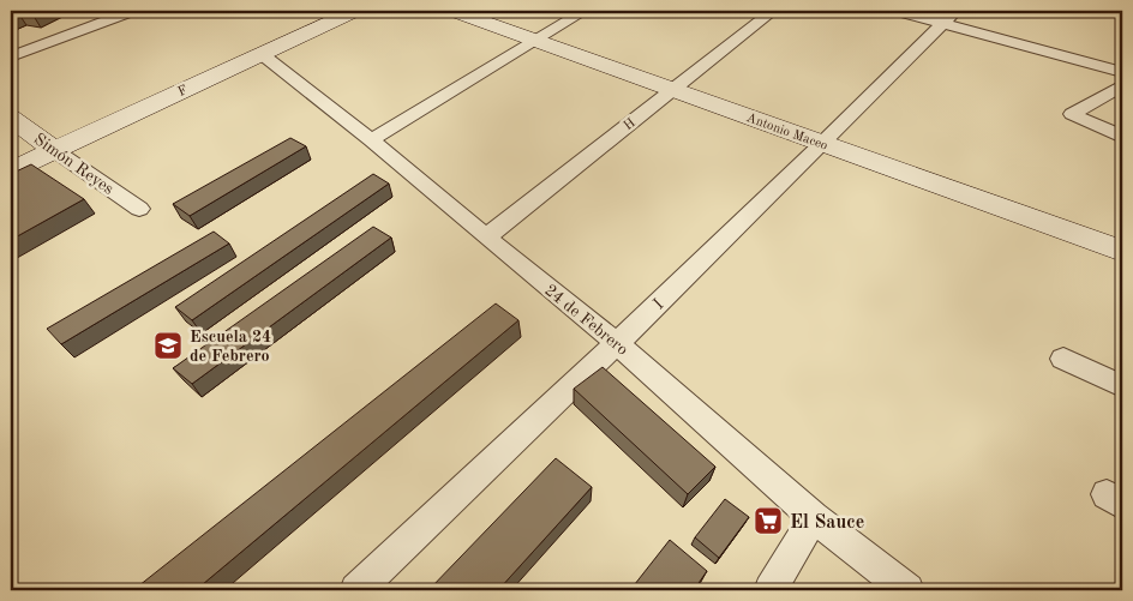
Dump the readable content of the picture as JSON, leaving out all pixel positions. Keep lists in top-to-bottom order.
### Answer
{
  "streets": {
    "main road": ["F", "Antonio Maceo", "Simón Reyes"],
    "street": ["H", "I", "24 de Febrero"]
  },
  "crossings": [
    ["F", "Simón Reyes"],
    ["F", "24 de Febrero"],
    ["H", "Antonio Maceo"],
    ["H", "24 de Febrero"],
    ["Antonio Maceo", "I"],
    ["I", "24 de Febrero"]
  ],
  "places": {
    "school or university": ["Escuela 24 de Febrero"],
    "supermarket": ["El Sauce"]
  }
}
